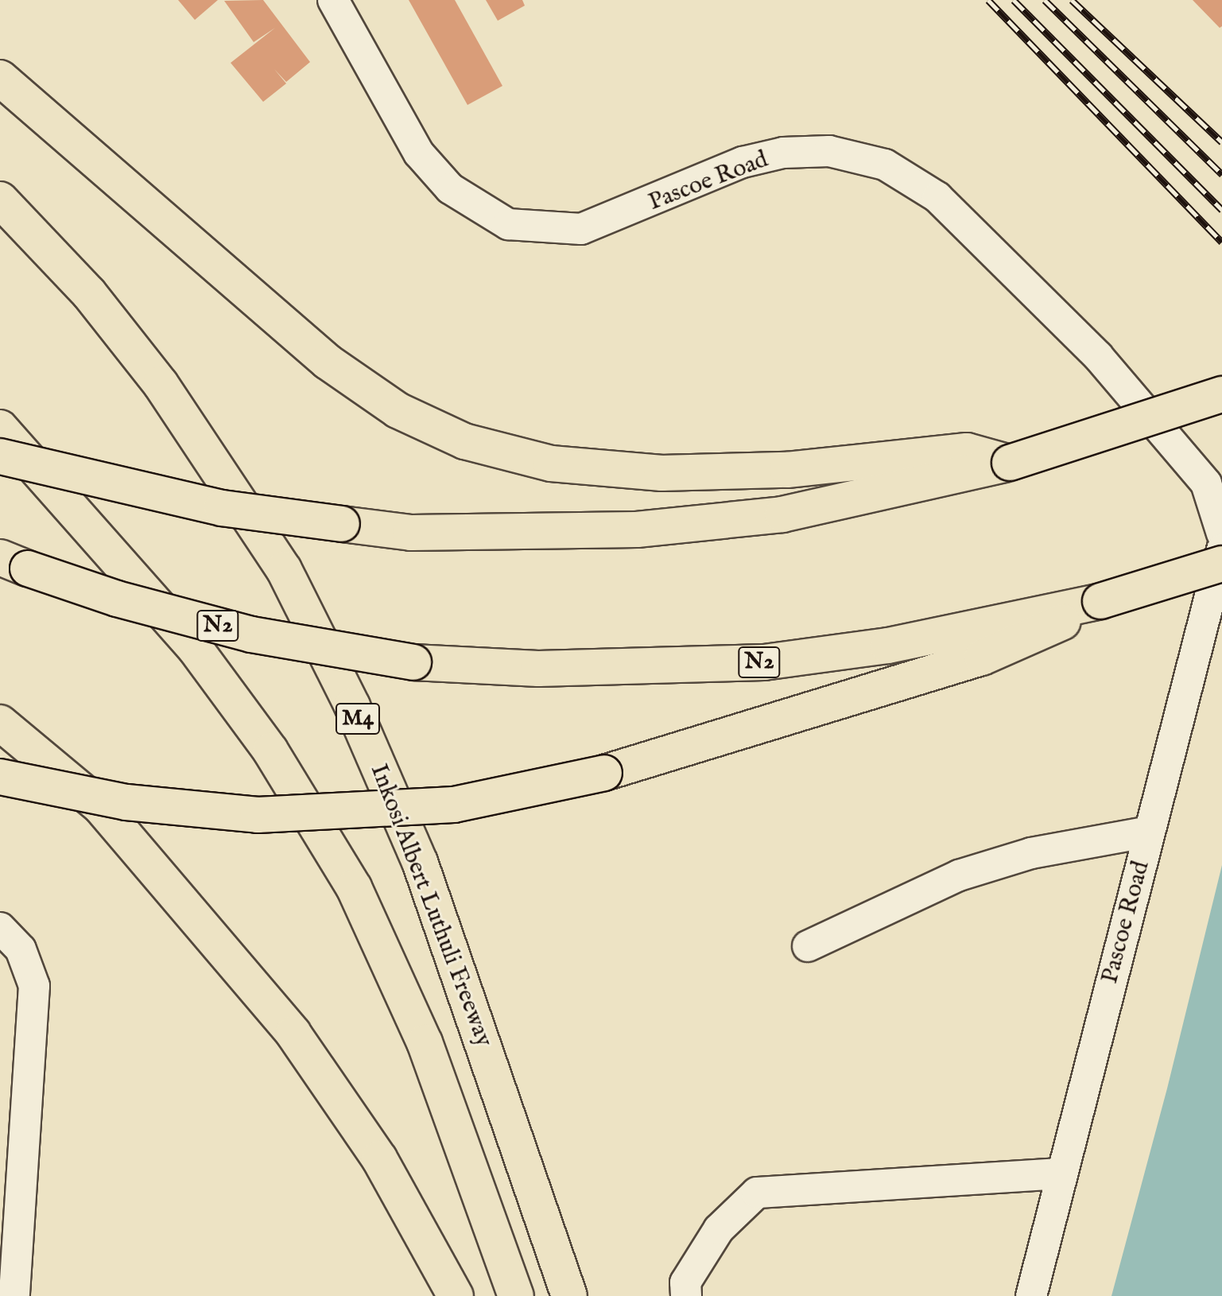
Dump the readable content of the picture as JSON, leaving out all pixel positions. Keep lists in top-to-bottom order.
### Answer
{
  "streets": {
    "highway": ["N2", "M4", "Inkosi Albert Luthuli Freeway"],
    "street": ["Pascoe Road"]
  }
}
